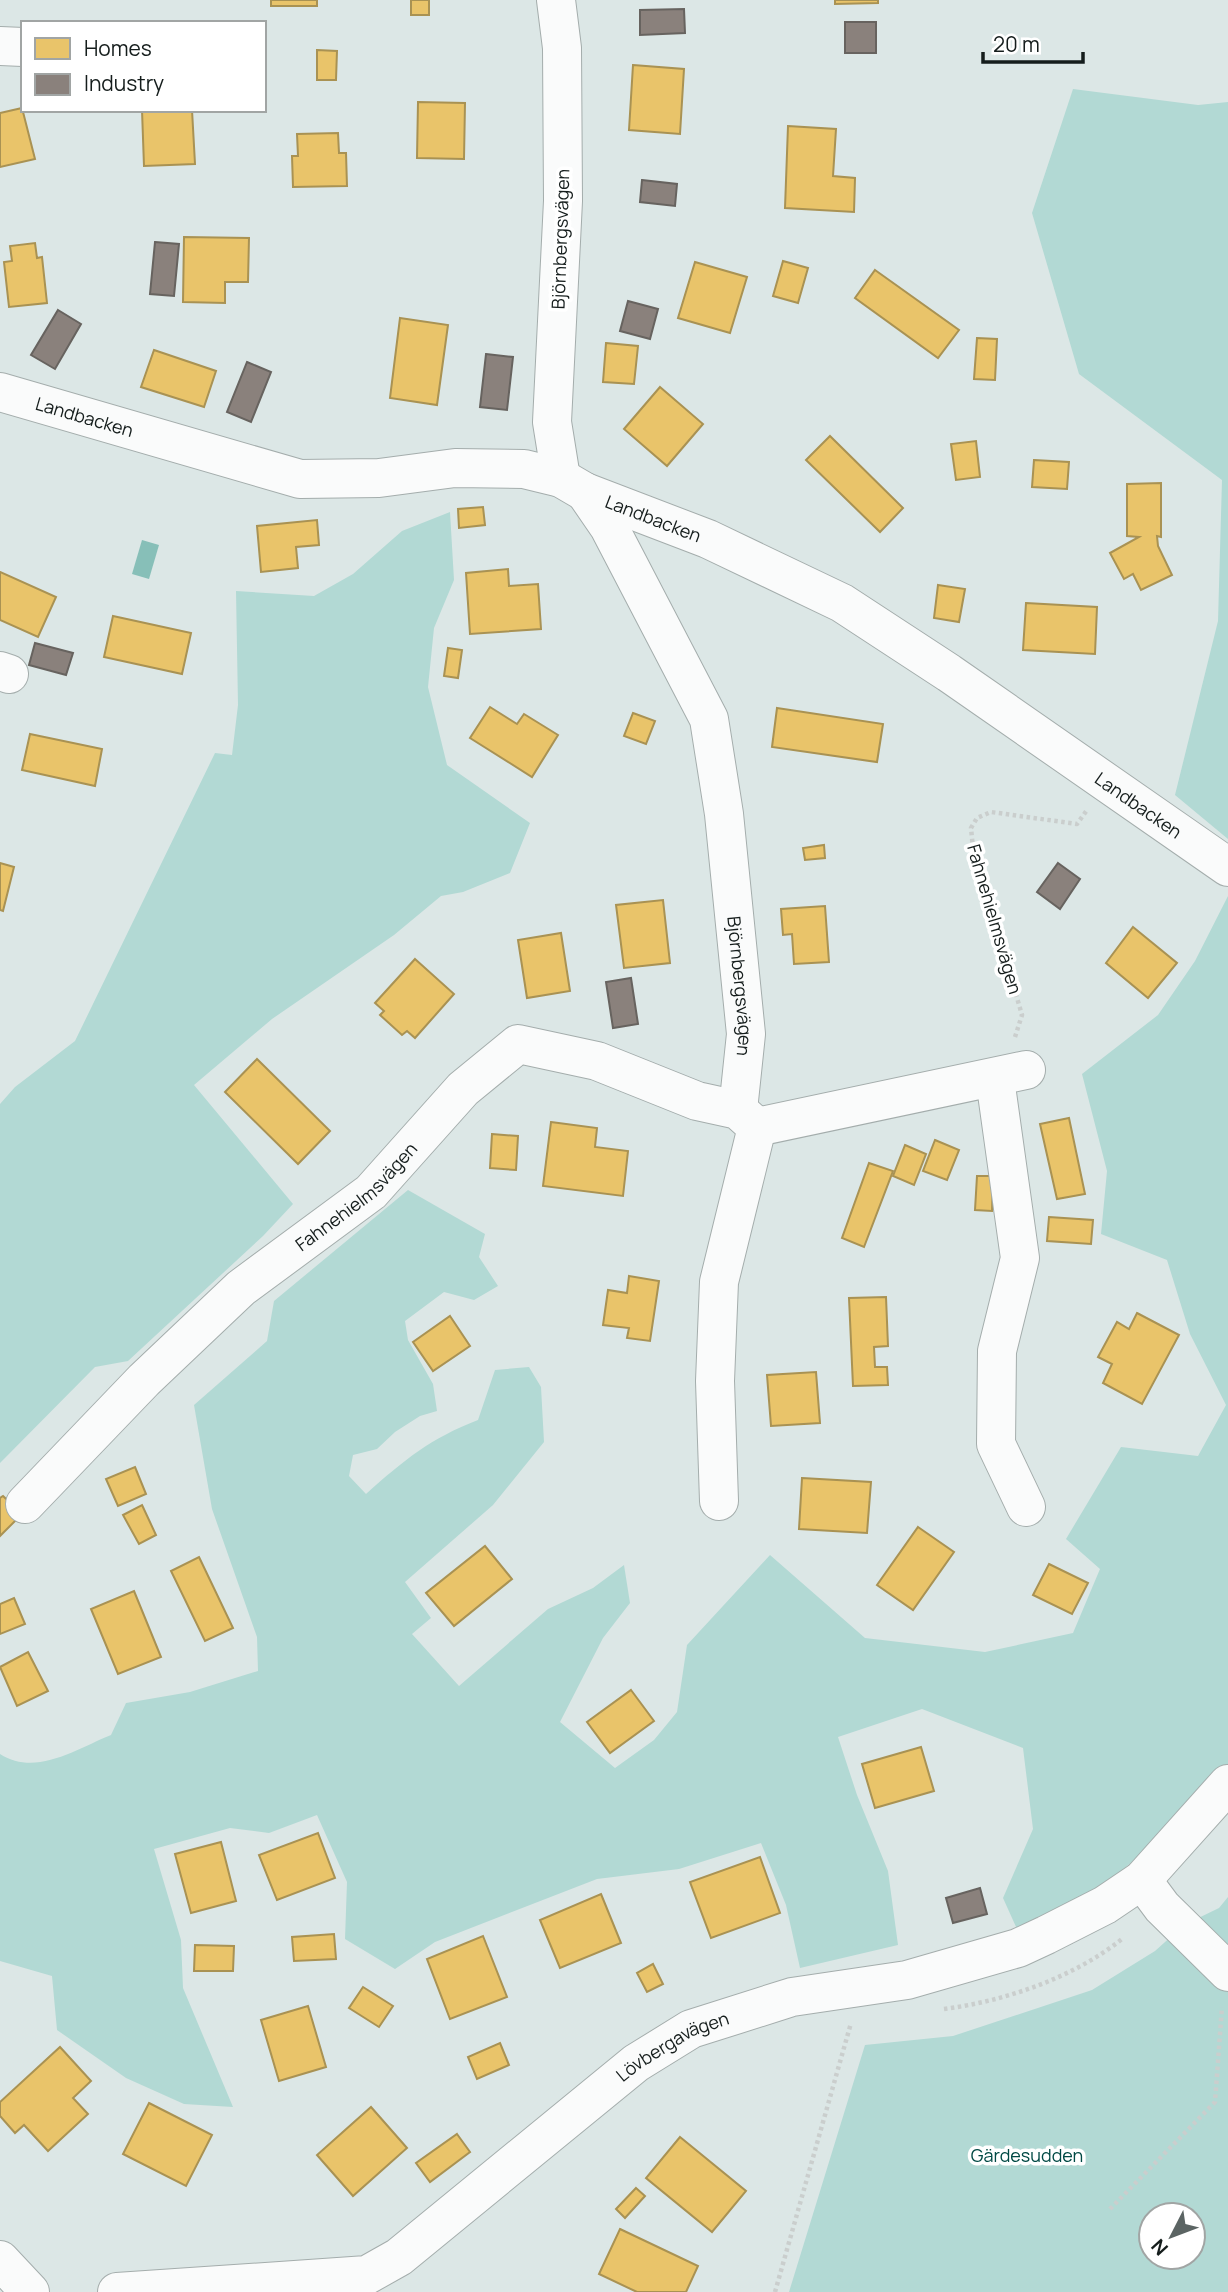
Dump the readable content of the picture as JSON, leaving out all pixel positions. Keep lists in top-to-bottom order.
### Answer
{
  "streets": {
    "street": [
      "Björnbergsvägen",
      "Landbacken",
      "Fahnehielmsvägen",
      "Lövbergavägen"
    ]
  },
  "crossings": [
    ["Björnbergsvägen", "Landbacken"],
    ["Björnbergsvägen", "Fahnehielmsvägen"],
    ["Landbacken", "Fahnehielmsvägen"]
  ],
  "parks": ["Gärdesudden"],
  "legend": ["Homes", "Industry"],
  "scale_bar": "20 m",
  "north": "bottom left"
}
